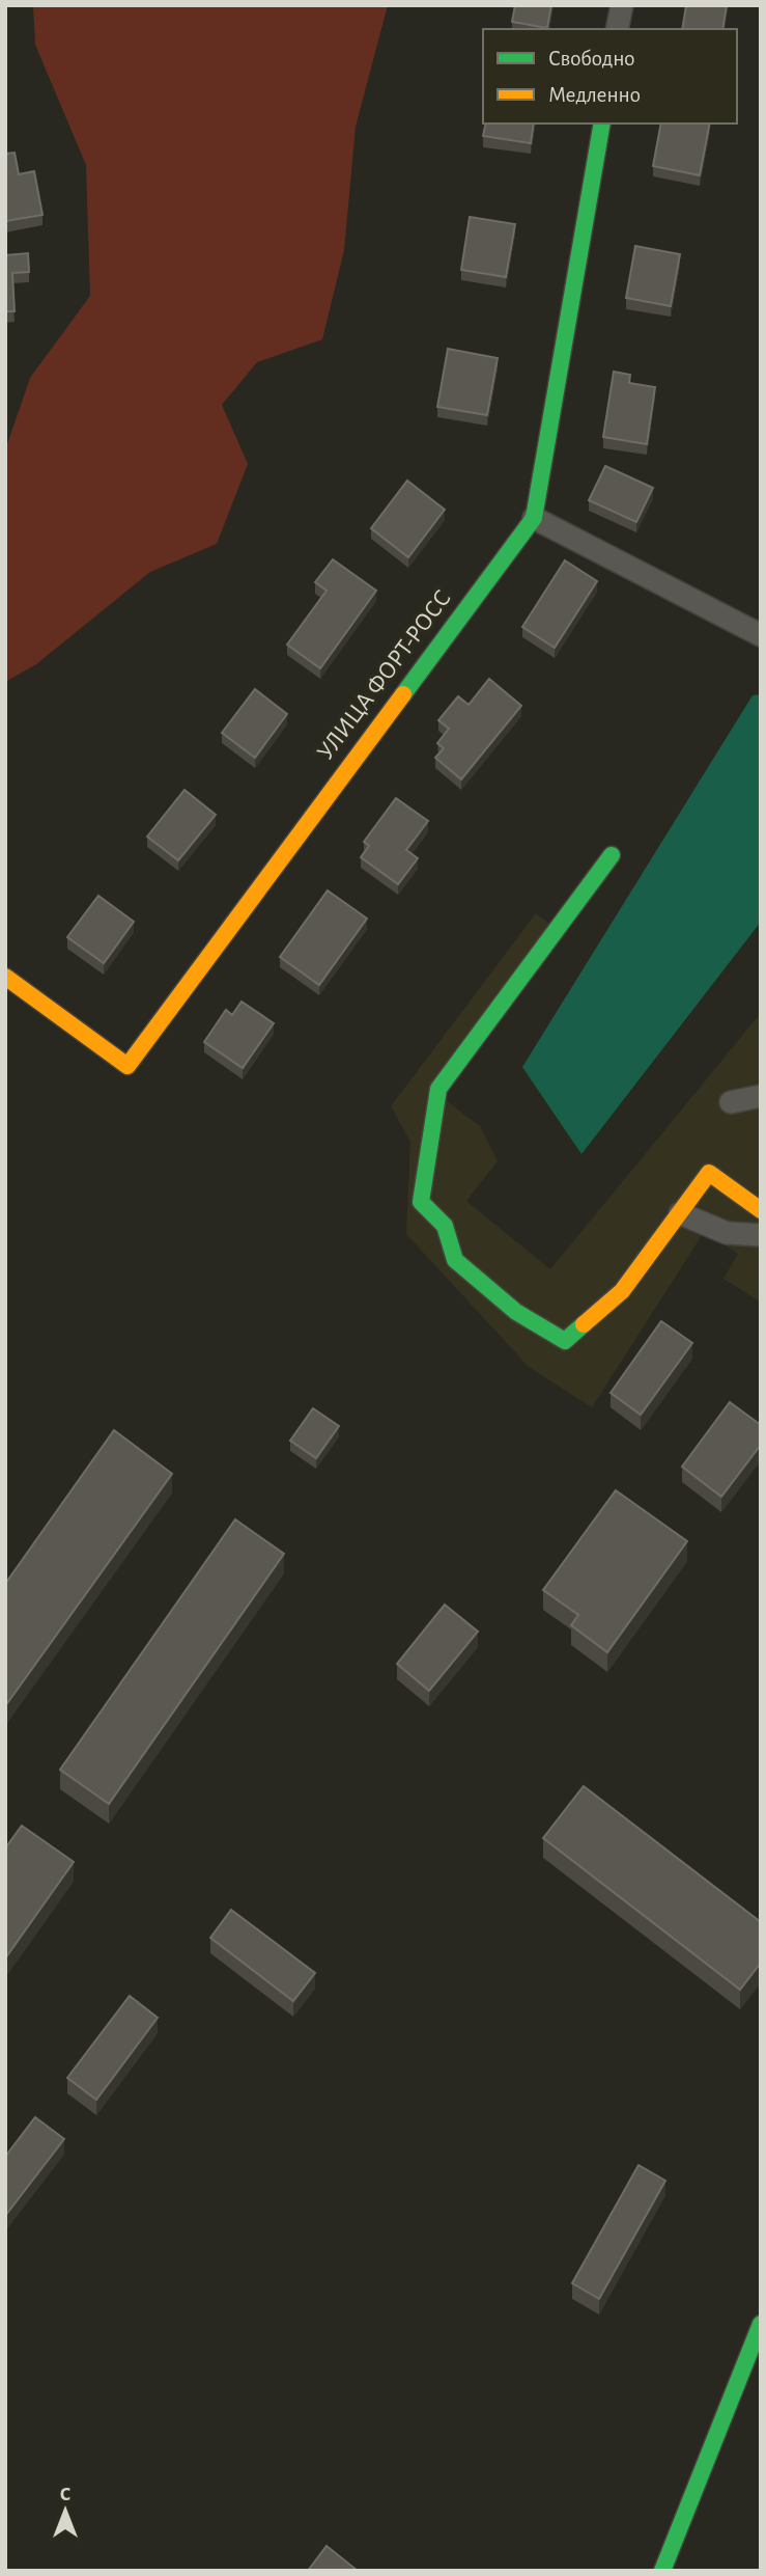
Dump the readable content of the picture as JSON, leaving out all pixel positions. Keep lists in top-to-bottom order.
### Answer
{
  "streets": {
    "street": ["УЛИЦА ФОРТ-РОСС"]
  },
  "legend": ["Свободно", "Медленно"],
  "north": "top"
}
